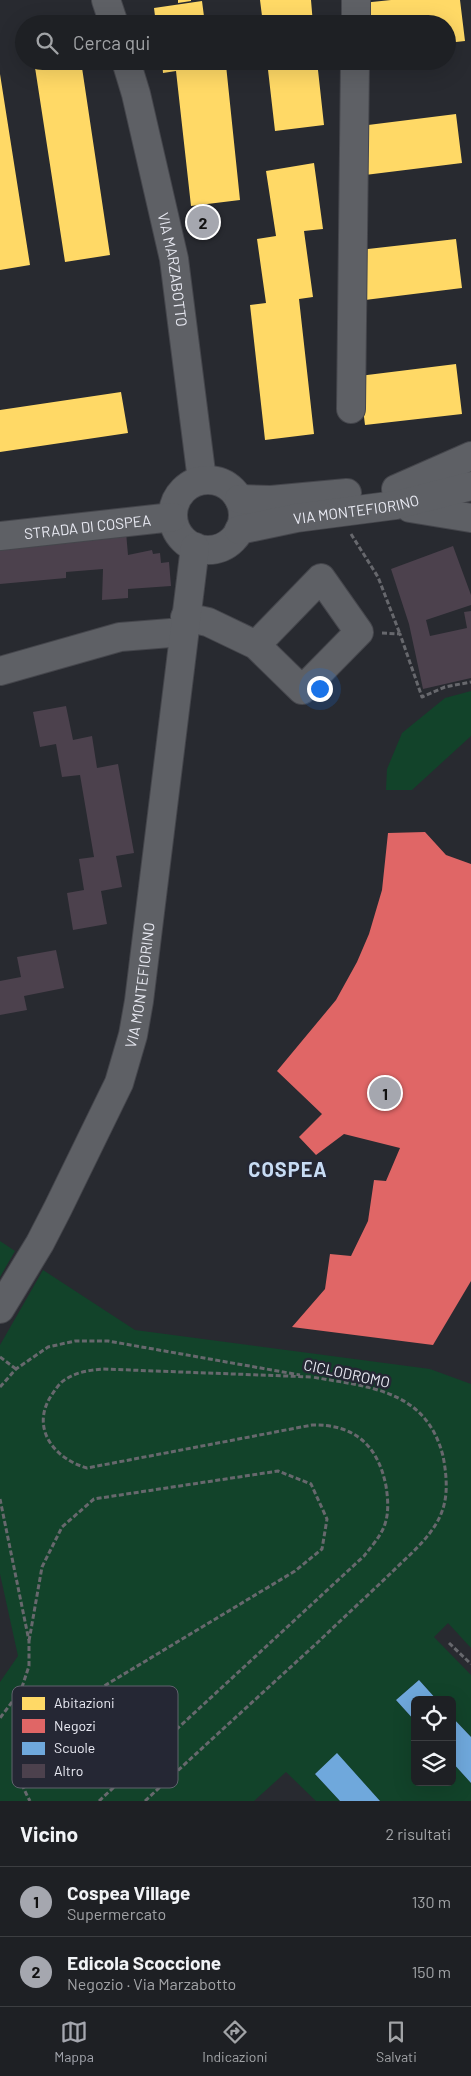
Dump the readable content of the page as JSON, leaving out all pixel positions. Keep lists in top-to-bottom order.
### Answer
{
  "streets": {
    "street": ["VIA MARZABOTTO", "VIA MONTEFIORINO", "STRADA DI COSPEA"],
    "path": ["CICLODROMO"]
  },
  "crossings": [
    ["VIA MARZABOTTO", "VIA MONTEFIORINO"],
    ["VIA MARZABOTTO", "STRADA DI COSPEA"],
    ["VIA MONTEFIORINO", "STRADA DI COSPEA"]
  ],
  "districts": ["COSPEA"],
  "legend": [
    "Abitazioni",
    "Negozi",
    "Scuole",
    "Altro"
  ],
  "page": {
    "search": "Cerca qui",
    "pins": ["2", "1"],
    "heading": ["Vicino", "2 risultati"],
    "list": [
      {
        "mark": "1",
        "name": "Cospea Village",
        "note": "Supermercato",
        "value": "130 m"
      },
      {
        "mark": "2",
        "name": "Edicola Scoccione",
        "note": "Negozio · Via Marzabotto",
        "value": "150 m"
      }
    ],
    "nav": ["Mappa", "Indicazioni", "Salvati"]
  }
}
